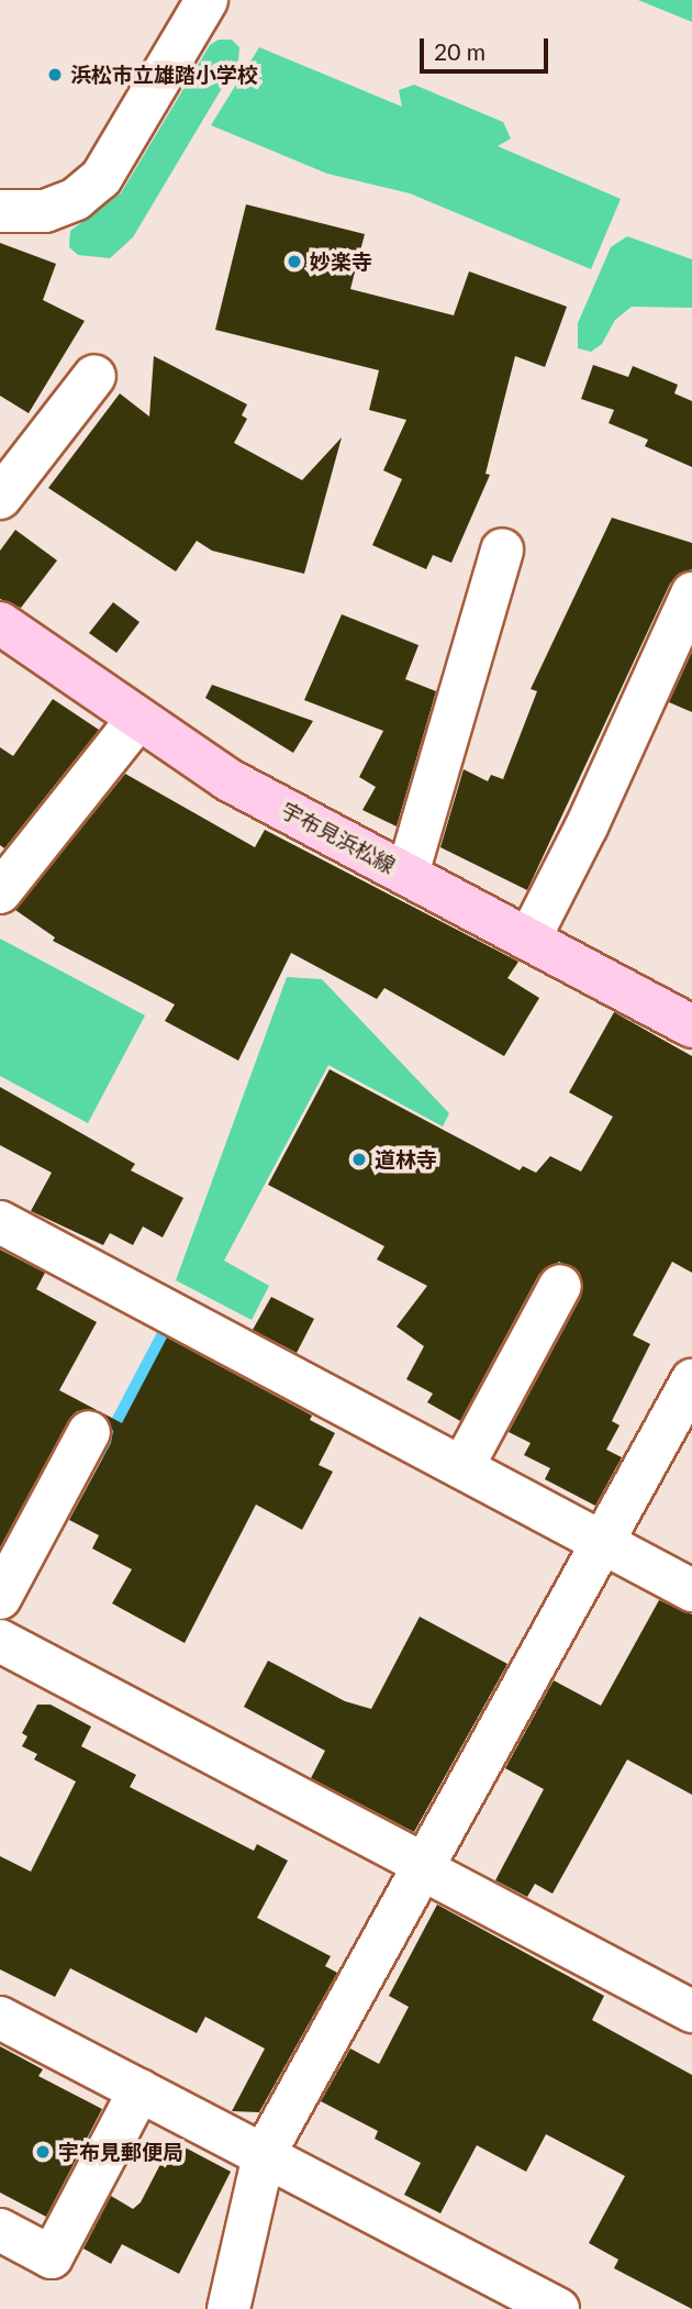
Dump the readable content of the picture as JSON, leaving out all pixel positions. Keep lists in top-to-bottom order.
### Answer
{
  "streets": {
    "main road": ["宇布見浜松線"]
  },
  "places": [
    "浜松市立雄踏小学校",
    "妙楽寺",
    "道林寺",
    "宇布見郵便局"
  ],
  "scale_bar": "20 m"
}
